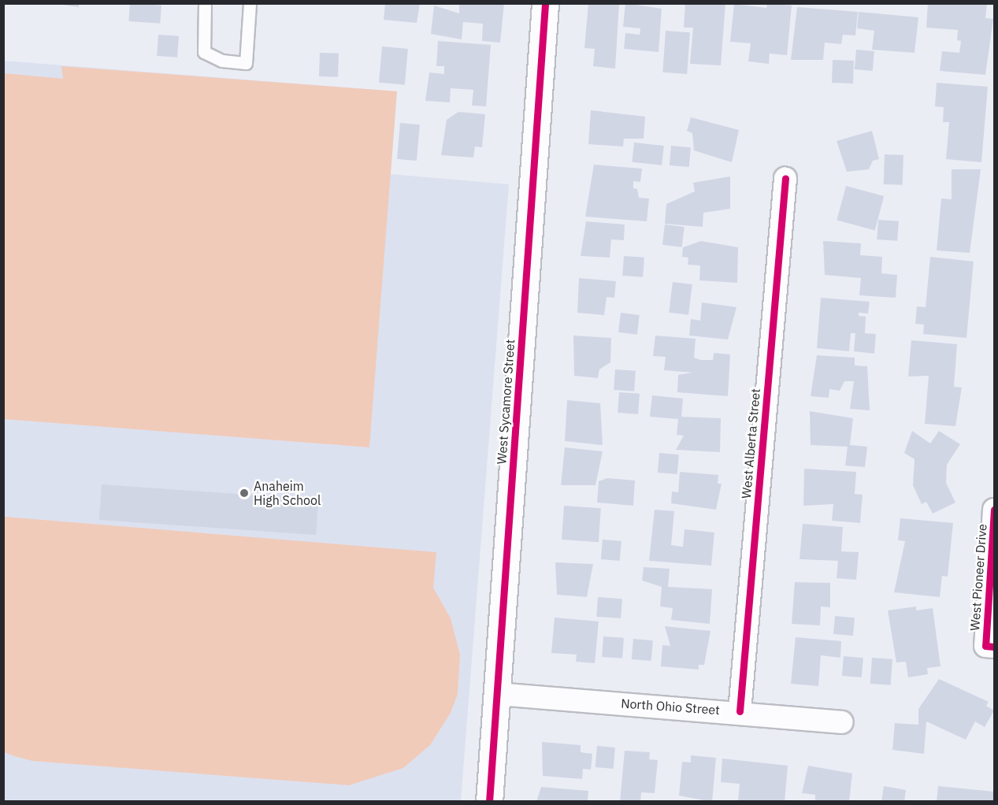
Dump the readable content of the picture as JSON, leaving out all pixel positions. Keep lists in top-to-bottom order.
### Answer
{
  "streets": {
    "street": [
      "West Sycamore Street",
      "West Alberta Street",
      "West Pioneer Drive",
      "North Ohio Street"
    ]
  },
  "crossings": [
    ["West Sycamore Street", "North Ohio Street"],
    ["West Alberta Street", "North Ohio Street"]
  ],
  "places": ["Anaheim High School"]
}
